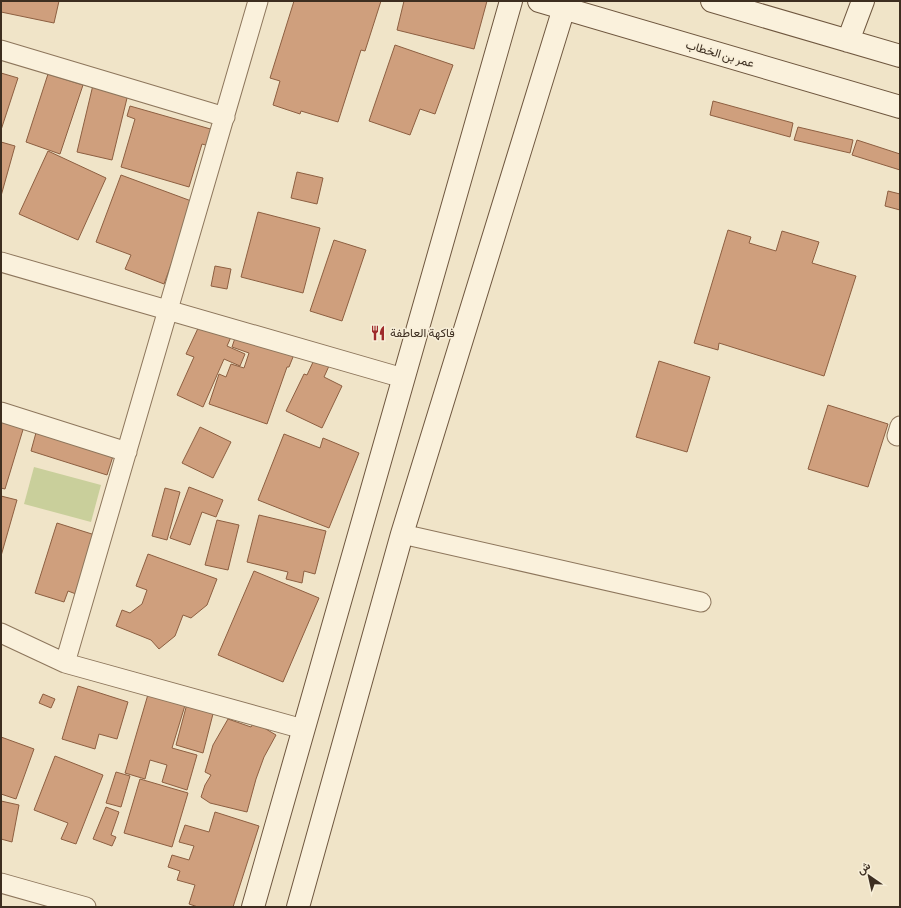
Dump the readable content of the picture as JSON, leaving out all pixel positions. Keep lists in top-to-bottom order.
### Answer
{
  "streets": {
    "street": ["عمر بن الخطاب"]
  },
  "places": {
    "restaurant": ["فاكهة العاطفة"]
  },
  "north": "top left"
}
